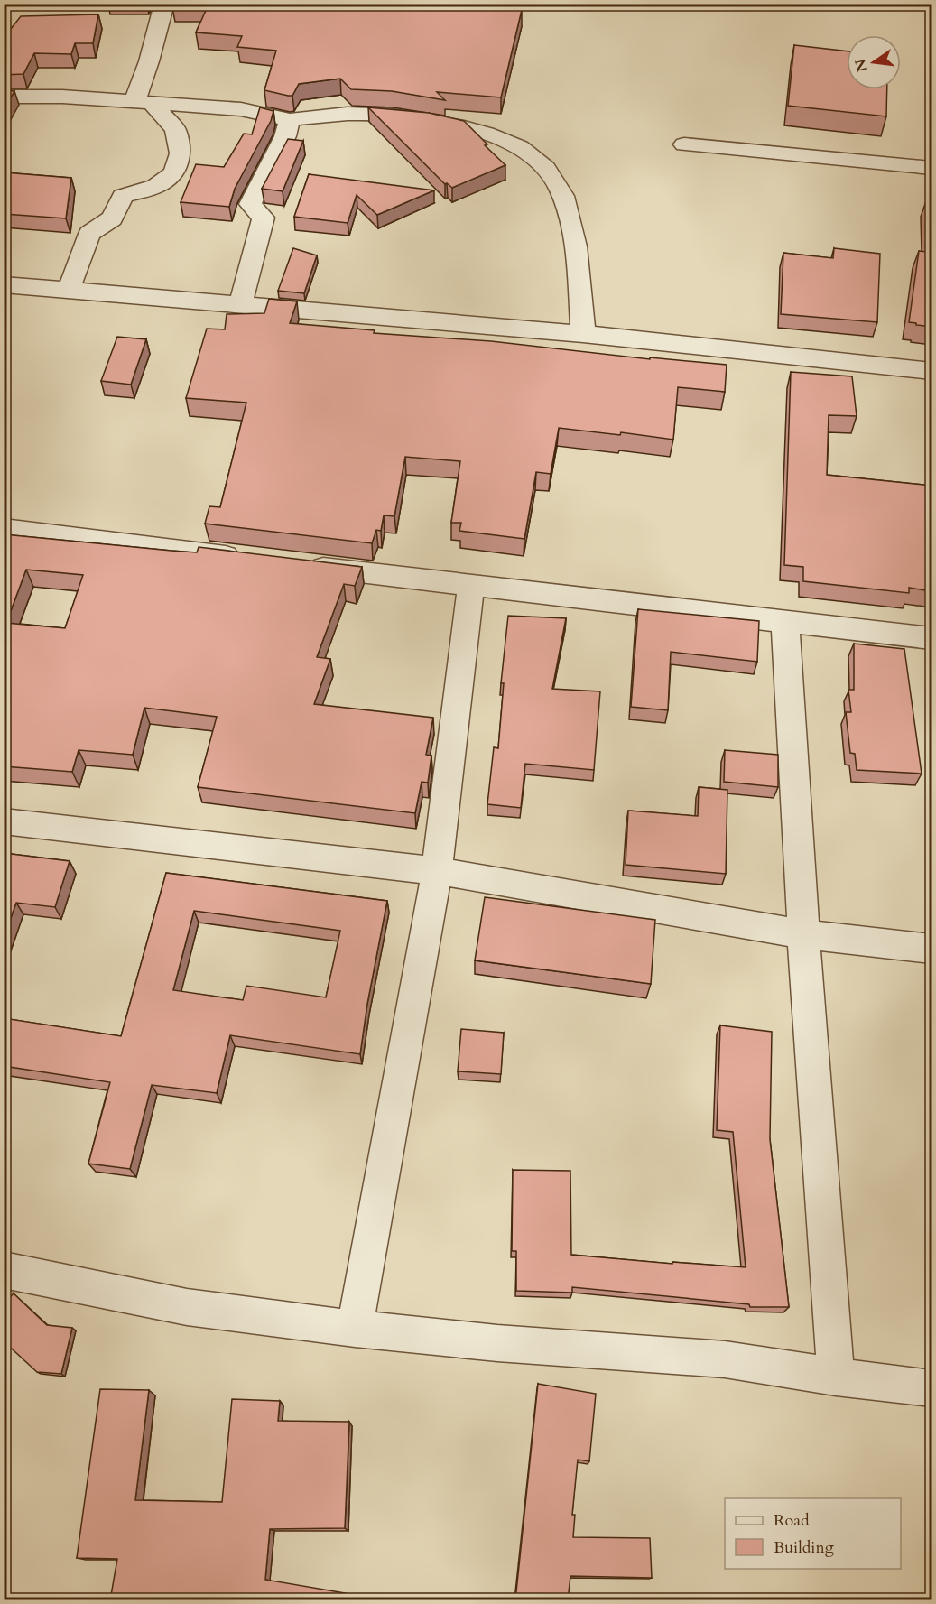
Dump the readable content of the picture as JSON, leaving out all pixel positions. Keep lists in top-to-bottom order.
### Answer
{
  "legend": ["Road", "Building"],
  "north": "left"
}
